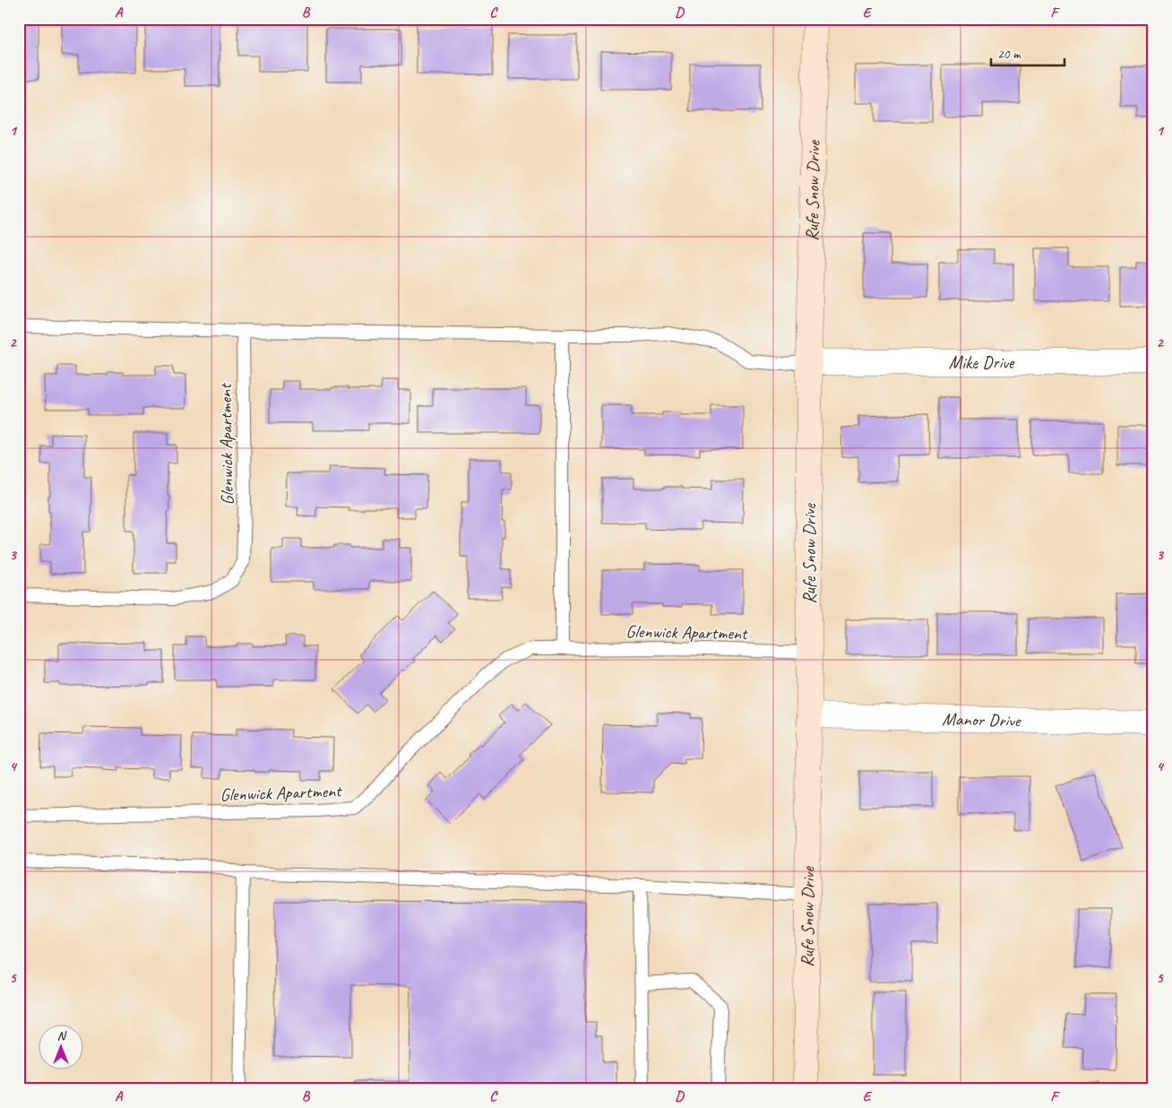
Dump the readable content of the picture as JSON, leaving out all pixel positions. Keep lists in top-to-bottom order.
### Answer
{
  "streets": {
    "main road": ["Rufe Snow Drive"],
    "street": ["Mike Drive", "Manor Drive"],
    "lane": ["Glenwick Apartment"]
  },
  "crossings": [
    ["Rufe Snow Drive", "Mike Drive"],
    ["Rufe Snow Drive", "Glenwick Apartment"],
    ["Rufe Snow Drive", "Manor Drive"]
  ],
  "scale_bar": "20 m",
  "north": "top",
  "grid": {
    "columns": [
      "A",
      "B",
      "C",
      "D",
      "E",
      "F"
    ],
    "rows": [
      "1",
      "2",
      "3",
      "4",
      "5"
    ]
  }
}
